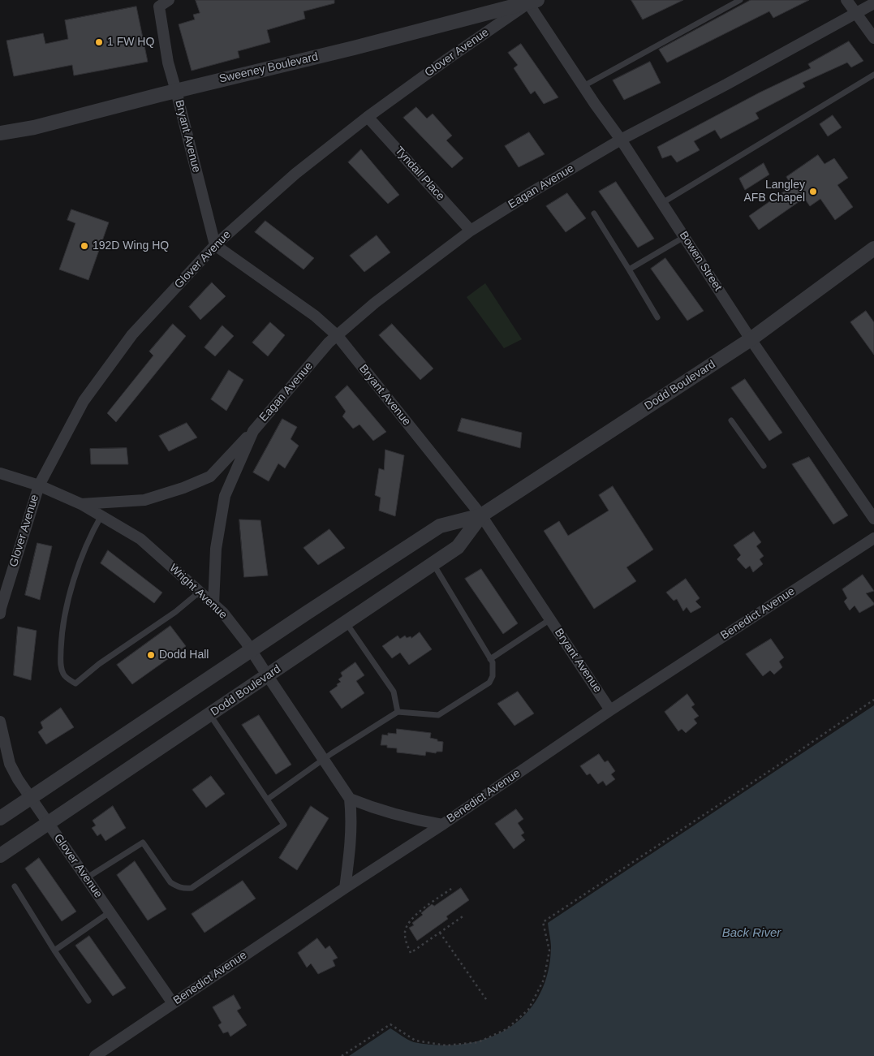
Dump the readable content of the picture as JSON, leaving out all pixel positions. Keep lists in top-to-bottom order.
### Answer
{
  "streets": {
    "street": [
      "Glover Avenue",
      "Sweeney Boulevard",
      "Bryant Avenue",
      "Tyndall Place",
      "Eagan Avenue",
      "Bowen Street",
      "Dodd Boulevard",
      "Wright Avenue",
      "Benedict Avenue"
    ]
  },
  "crossings": [
    ["Glover Avenue", "Sweeney Boulevard"],
    ["Glover Avenue", "Bryant Avenue"],
    ["Glover Avenue", "Tyndall Place"],
    ["Glover Avenue", "Bowen Street"],
    ["Glover Avenue", "Dodd Boulevard"],
    ["Glover Avenue", "Wright Avenue"],
    ["Glover Avenue", "Benedict Avenue"],
    ["Sweeney Boulevard", "Bryant Avenue"],
    ["Sweeney Boulevard", "Bowen Street"],
    ["Bryant Avenue", "Eagan Avenue"],
    ["Bryant Avenue", "Dodd Boulevard"],
    ["Bryant Avenue", "Benedict Avenue"],
    ["Tyndall Place", "Eagan Avenue"],
    ["Eagan Avenue", "Bowen Street"],
    ["Eagan Avenue", "Wright Avenue"],
    ["Bowen Street", "Dodd Boulevard"],
    ["Dodd Boulevard", "Wright Avenue"],
    ["Wright Avenue", "Benedict Avenue"]
  ],
  "water": ["Back River"],
  "places": [
    "1 FW HQ",
    "Langley AFB Chapel",
    "192D Wing HQ",
    "Dodd Hall"
  ]
}
